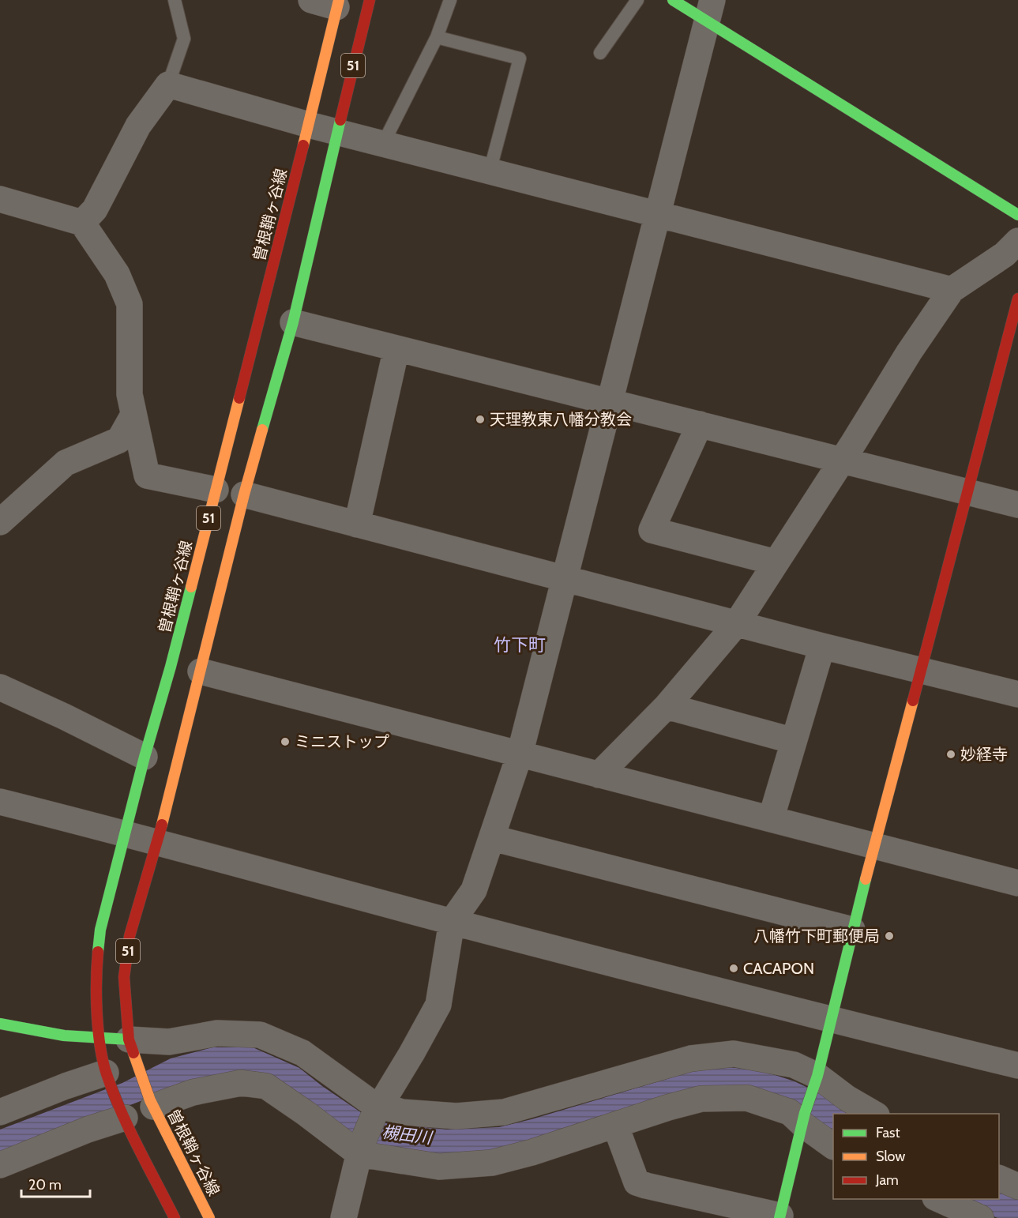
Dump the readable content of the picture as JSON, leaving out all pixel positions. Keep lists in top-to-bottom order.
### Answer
{
  "streets": {
    "main road": ["51", "曽根鞘ヶ谷線"]
  },
  "crossings": [
    ["51", "曽根鞘ヶ谷線"]
  ],
  "districts": ["竹下町"],
  "water": ["槻田川"],
  "places": [
    "天理教東八幡分教会",
    "ミニストップ",
    "妙経寺",
    "八幡竹下町郵便局",
    "CACAPON"
  ],
  "legend": ["Fast", "Slow", "Jam"],
  "scale_bar": "20 m"
}
